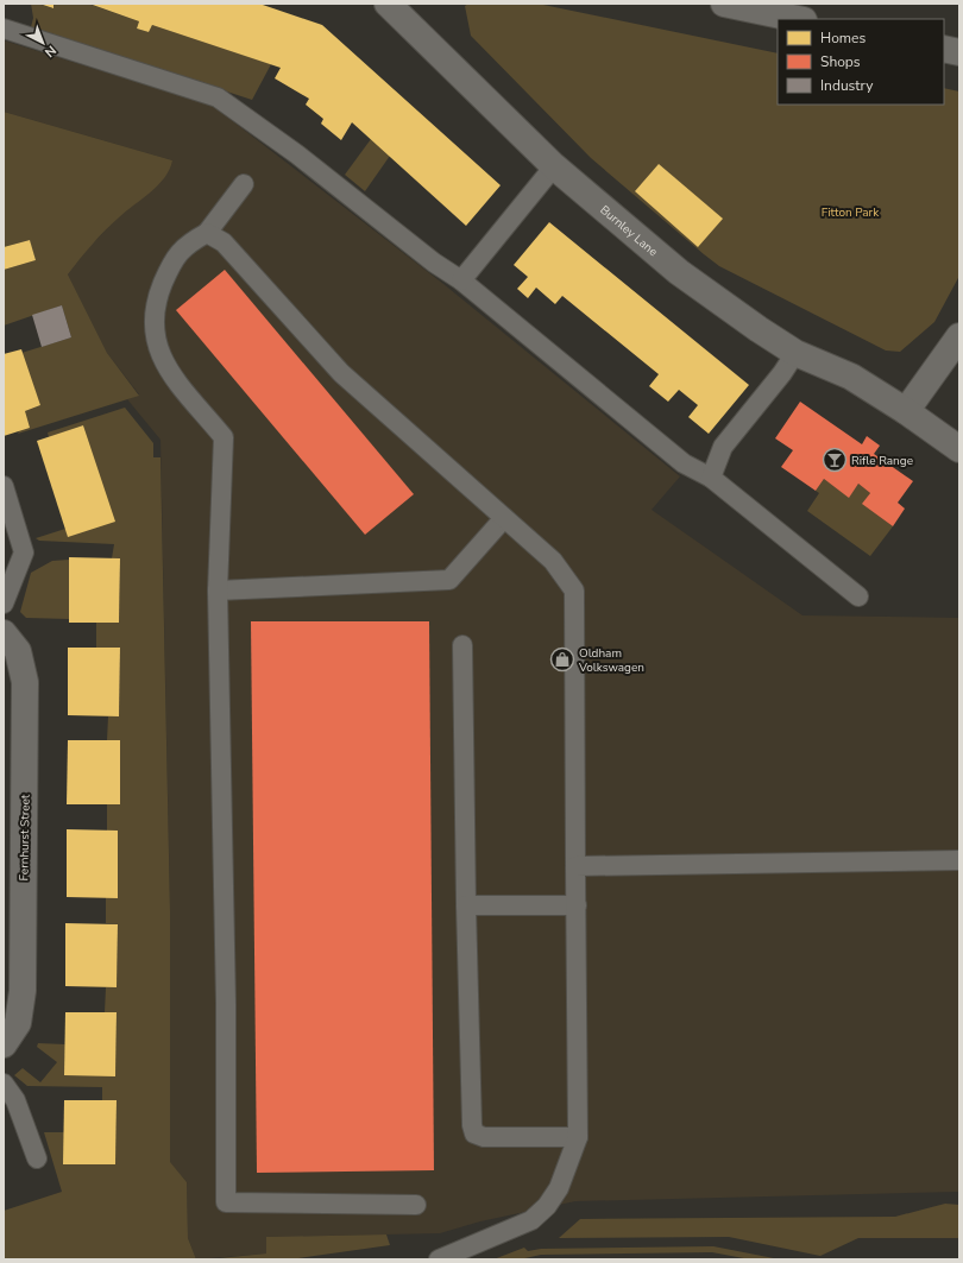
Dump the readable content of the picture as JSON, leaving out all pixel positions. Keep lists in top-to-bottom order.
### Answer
{
  "streets": {
    "street": ["Burnley Lane", "Fernhurst Street"]
  },
  "parks": ["Fitton Park"],
  "places": {
    "bar": ["Rifle Range"],
    "shop": ["Oldham Volkswagen"]
  },
  "legend": ["Homes", "Shops", "Industry"],
  "north": "bottom right"
}
